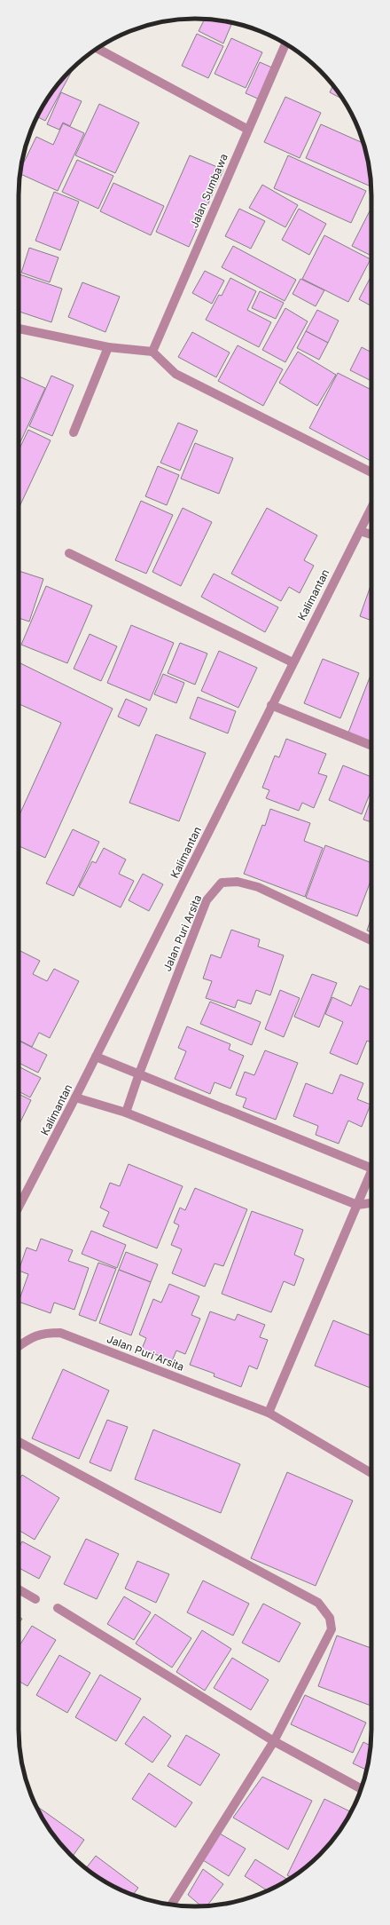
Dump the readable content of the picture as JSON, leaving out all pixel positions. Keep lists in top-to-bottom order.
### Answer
{
  "streets": {
    "street": ["Jalan Sumbawa", "Kalimantan", "Jalan Puri Arsita"]
  }
}
